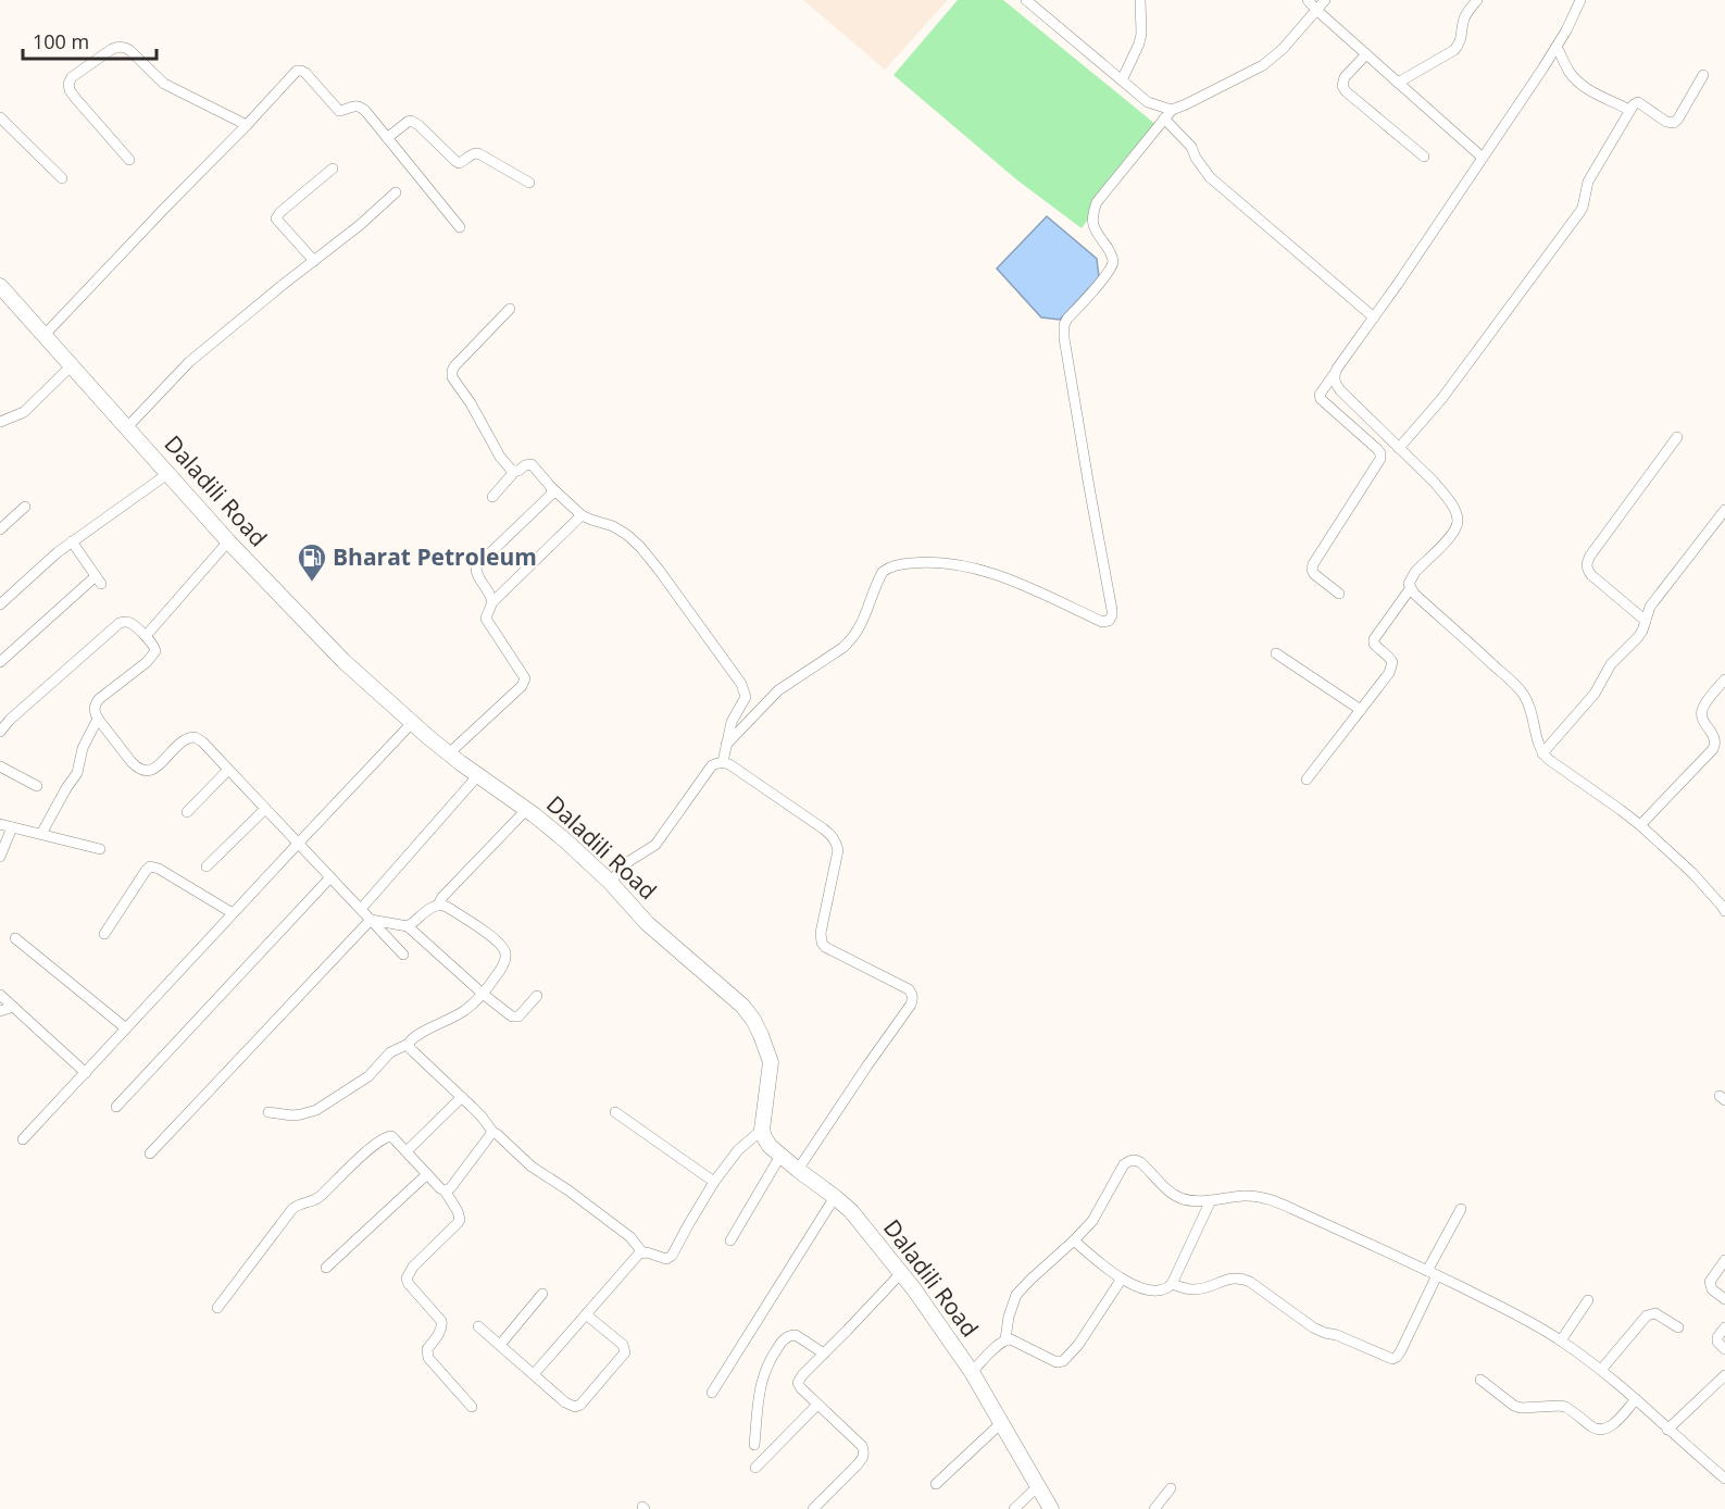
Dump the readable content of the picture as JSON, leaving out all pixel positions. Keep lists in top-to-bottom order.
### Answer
{
  "streets": {
    "main road": ["Daladili Road"]
  },
  "places": {
    "fuel station": ["Bharat Petroleum"]
  },
  "scale_bar": "100 m"
}
